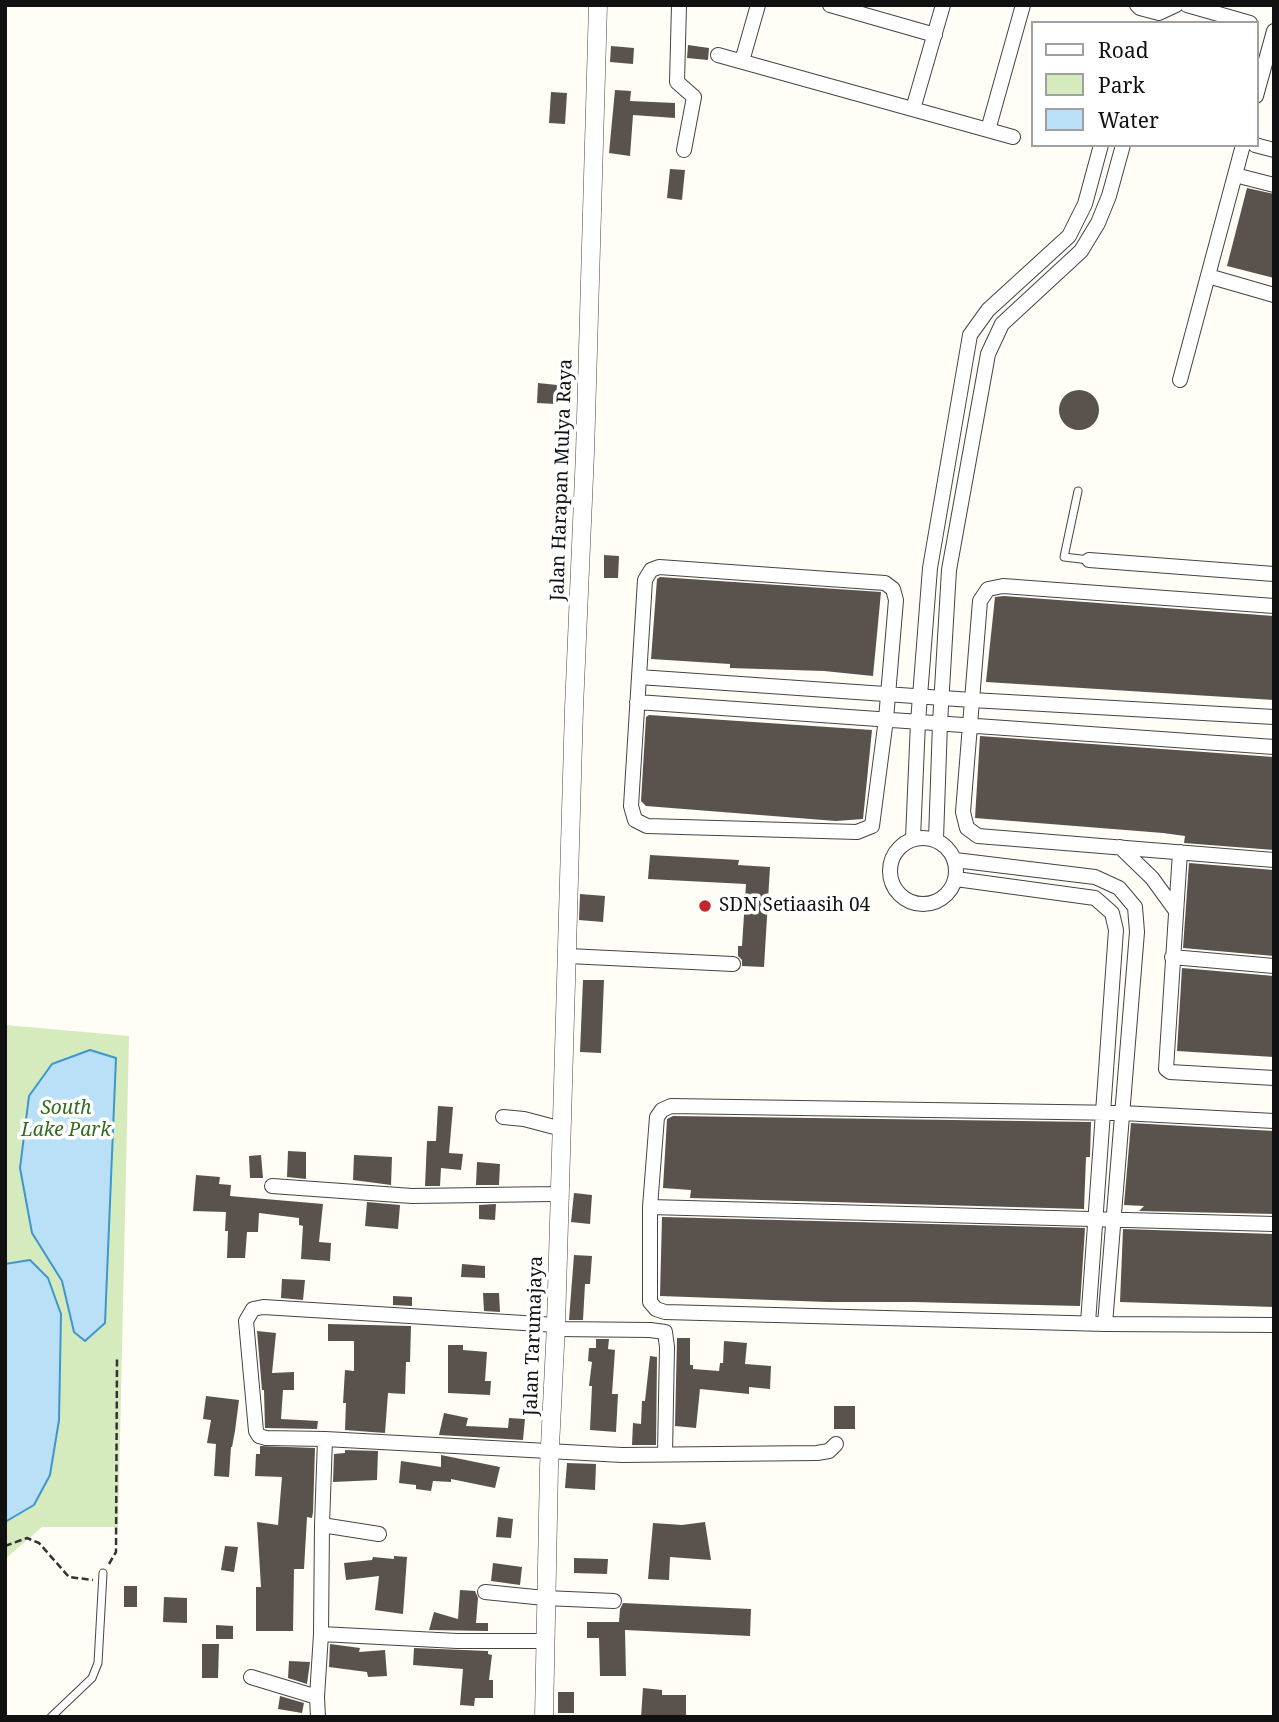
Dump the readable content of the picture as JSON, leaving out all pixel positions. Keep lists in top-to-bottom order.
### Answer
{
  "streets": {
    "street": ["Jalan Harapan Mulya Raya", "Jalan Tarumajaya"]
  },
  "crossings": [
    ["Jalan Harapan Mulya Raya", "Jalan Tarumajaya"]
  ],
  "parks": ["South Lake Park"],
  "places": ["SDN Setiaasih 04"],
  "legend": ["Road", "Park", "Water"]
}
